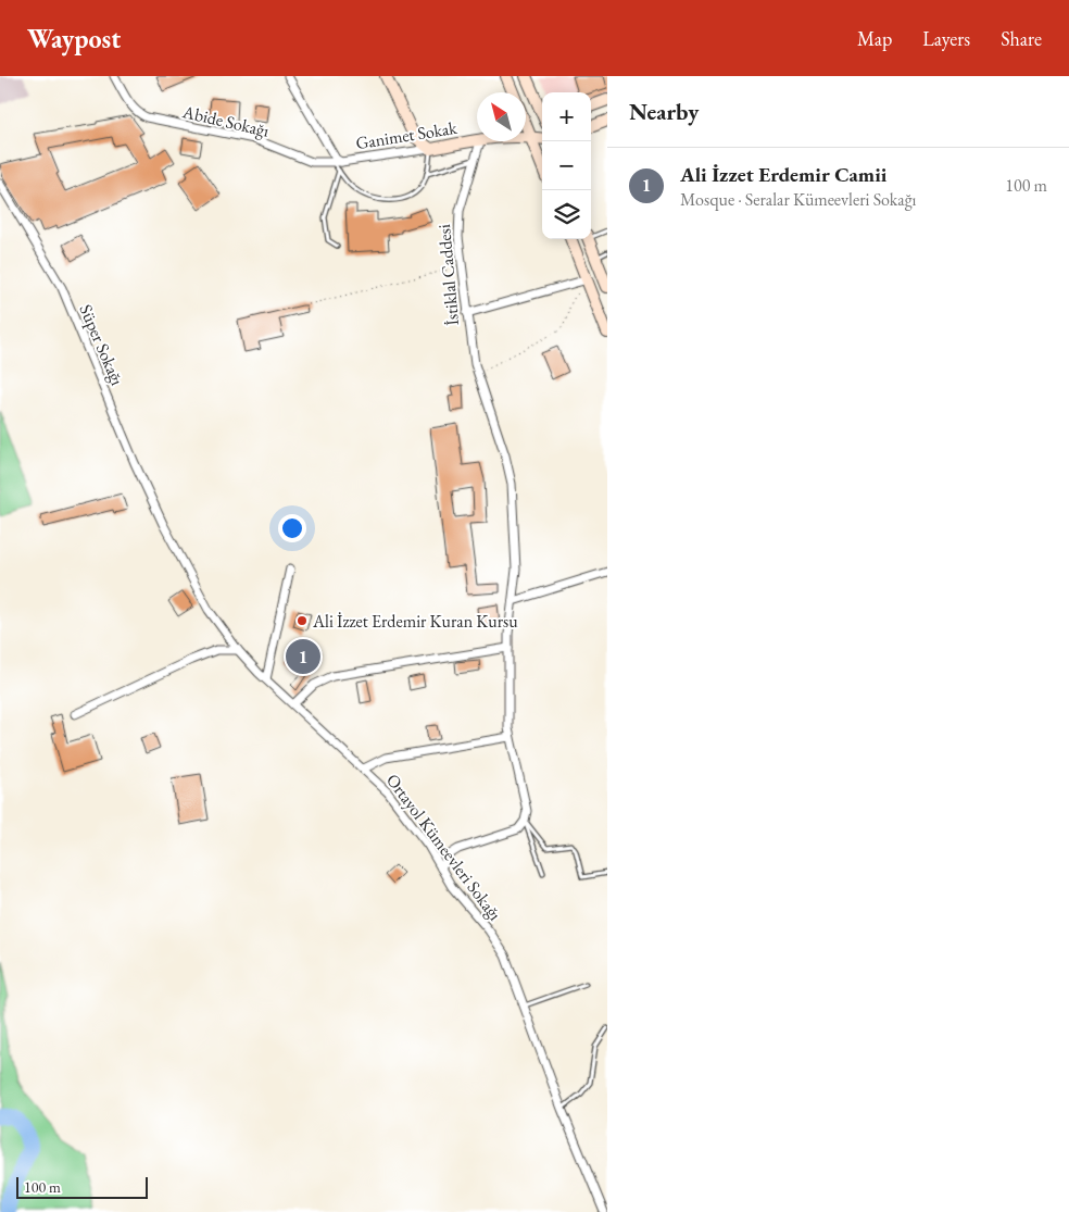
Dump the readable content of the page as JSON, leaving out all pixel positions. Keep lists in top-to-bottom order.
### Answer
{
  "streets": {
    "main road": ["Ganimet Sokak"],
    "street": [
      "Abide Sokağı",
      "İstiklal Caddesi",
      "Süper Sokağı",
      "Ortayol Kümeevleri Sokağı"
    ]
  },
  "crossings": [
    ["Abide Sokağı", "Ganimet Sokak"],
    ["Süper Sokağı", "Ortayol Kümeevleri Sokağı"]
  ],
  "places": ["Ali İzzet Erdemir Kuran Kursu"],
  "scale_bar": "100 m",
  "north": "top left",
  "page": {
    "header": "Waypost",
    "nav": ["Map", "Layers", "Share"],
    "heading": "Nearby",
    "map_buttons": ["+", "−"],
    "list": [
      {
        "mark": "1",
        "name": "Ali İzzet Erdemir Camii",
        "note": "Mosque · Seralar Kümeevleri Sokağı",
        "value": "100 m"
      }
    ],
    "pins": "1",
    "scale": "100 m"
  }
}
